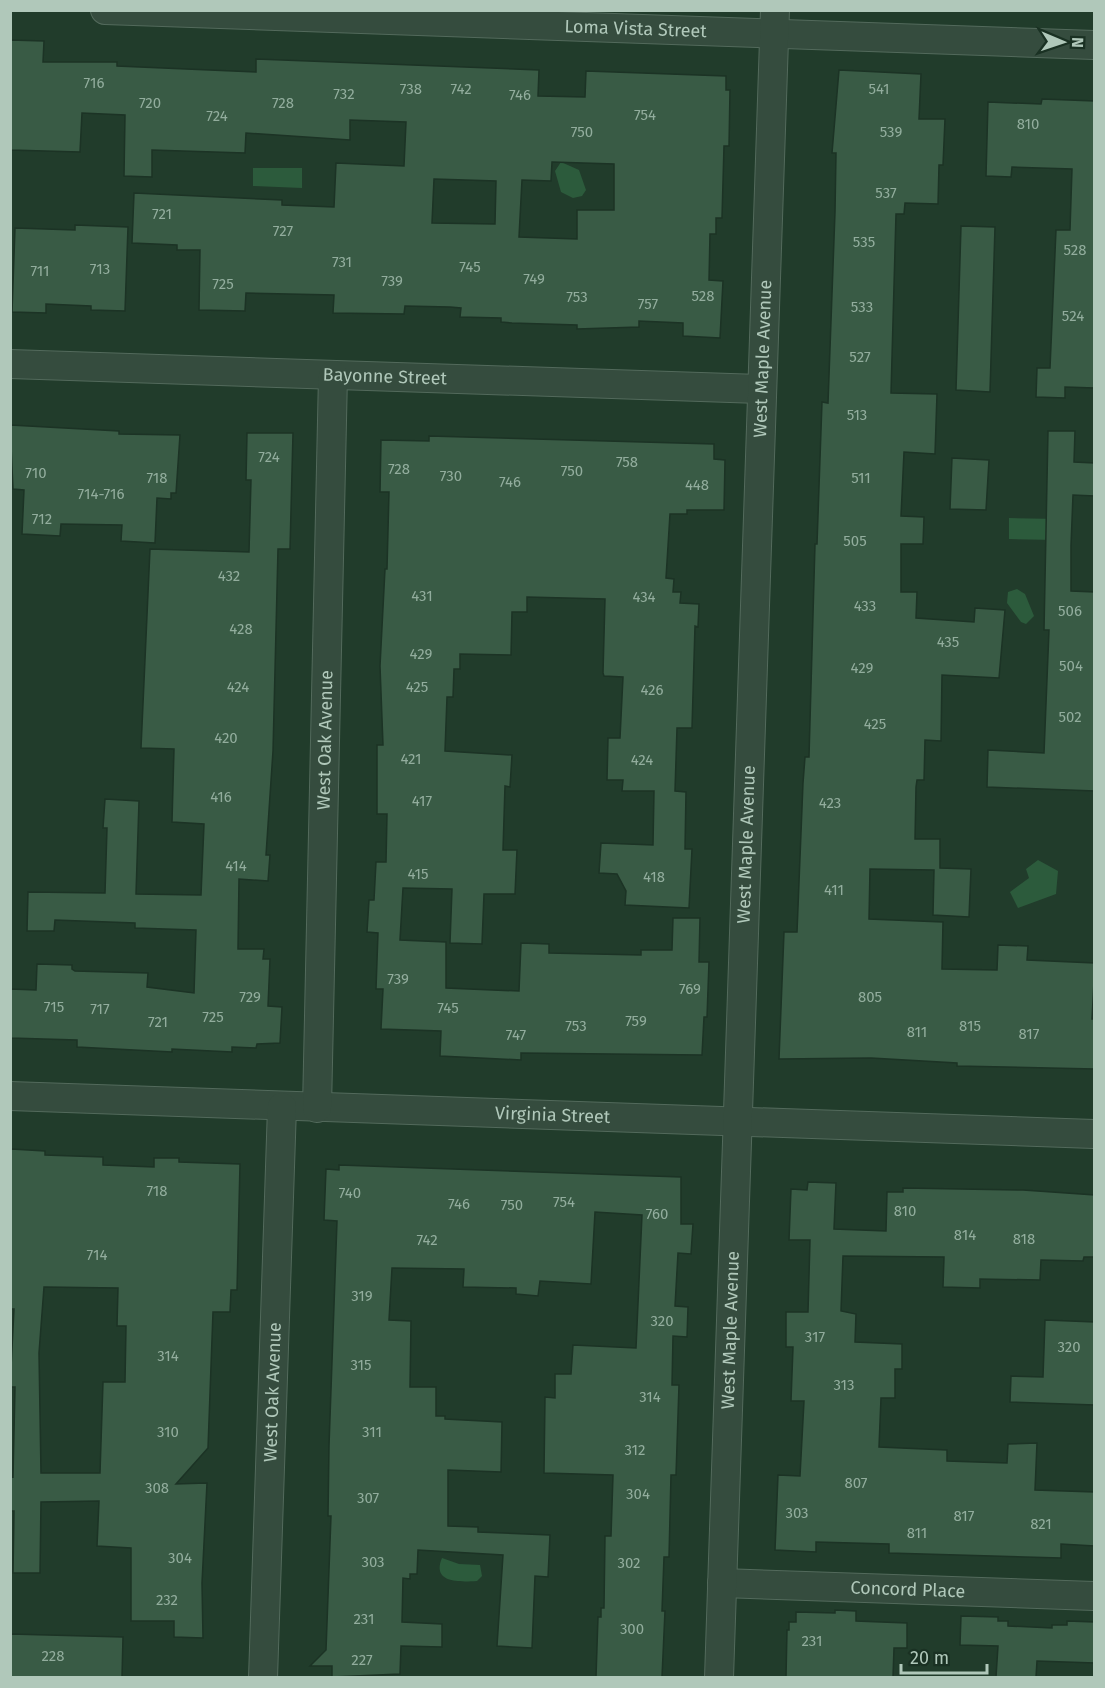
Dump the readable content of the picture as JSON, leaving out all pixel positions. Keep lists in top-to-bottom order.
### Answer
{
  "streets": {
    "street": [
      "Loma Vista Street",
      "West Maple Avenue",
      "Bayonne Street",
      "West Oak Avenue",
      "Virginia Street",
      "Concord Place"
    ]
  },
  "crossings": [
    ["Loma Vista Street", "West Maple Avenue"],
    ["West Maple Avenue", "Bayonne Street"],
    ["West Maple Avenue", "Virginia Street"],
    ["West Maple Avenue", "Concord Place"],
    ["Bayonne Street", "West Oak Avenue"],
    ["West Oak Avenue", "Virginia Street"]
  ],
  "house_numbers": [
    "716",
    "738",
    "742",
    "541",
    "732",
    "746",
    "720",
    "728",
    "754",
    "724",
    "810",
    "750",
    "539",
    "537",
    "721",
    "727",
    "535",
    "528",
    "731",
    "745",
    "713",
    "711",
    "749",
    "739",
    "725",
    "528",
    "753",
    "757",
    "533",
    "524",
    "527",
    "513",
    "724",
    "758",
    "728",
    "750",
    "710",
    "730",
    "718",
    "511",
    "746",
    "448",
    "714-716",
    "712",
    "505",
    "432",
    "431",
    "434",
    "433",
    "506",
    "428",
    "435",
    "429",
    "504",
    "429",
    "424",
    "425",
    "426",
    "502",
    "425",
    "420",
    "421",
    "424",
    "416",
    "417",
    "423",
    "414",
    "415",
    "418",
    "411",
    "739",
    "769",
    "729",
    "805",
    "715",
    "745",
    "717",
    "725",
    "759",
    "721",
    "753",
    "815",
    "811",
    "817",
    "747",
    "718",
    "740",
    "754",
    "746",
    "750",
    "810",
    "760",
    "814",
    "818",
    "742",
    "714",
    "319",
    "320",
    "317",
    "320",
    "314",
    "315",
    "313",
    "314",
    "310",
    "311",
    "312",
    "807",
    "308",
    "304",
    "307",
    "303",
    "817",
    "821",
    "811",
    "304",
    "303",
    "302",
    "232",
    "231",
    "300",
    "231",
    "228",
    "227"
  ],
  "scale_bar": "20 m",
  "north": "right"
}
